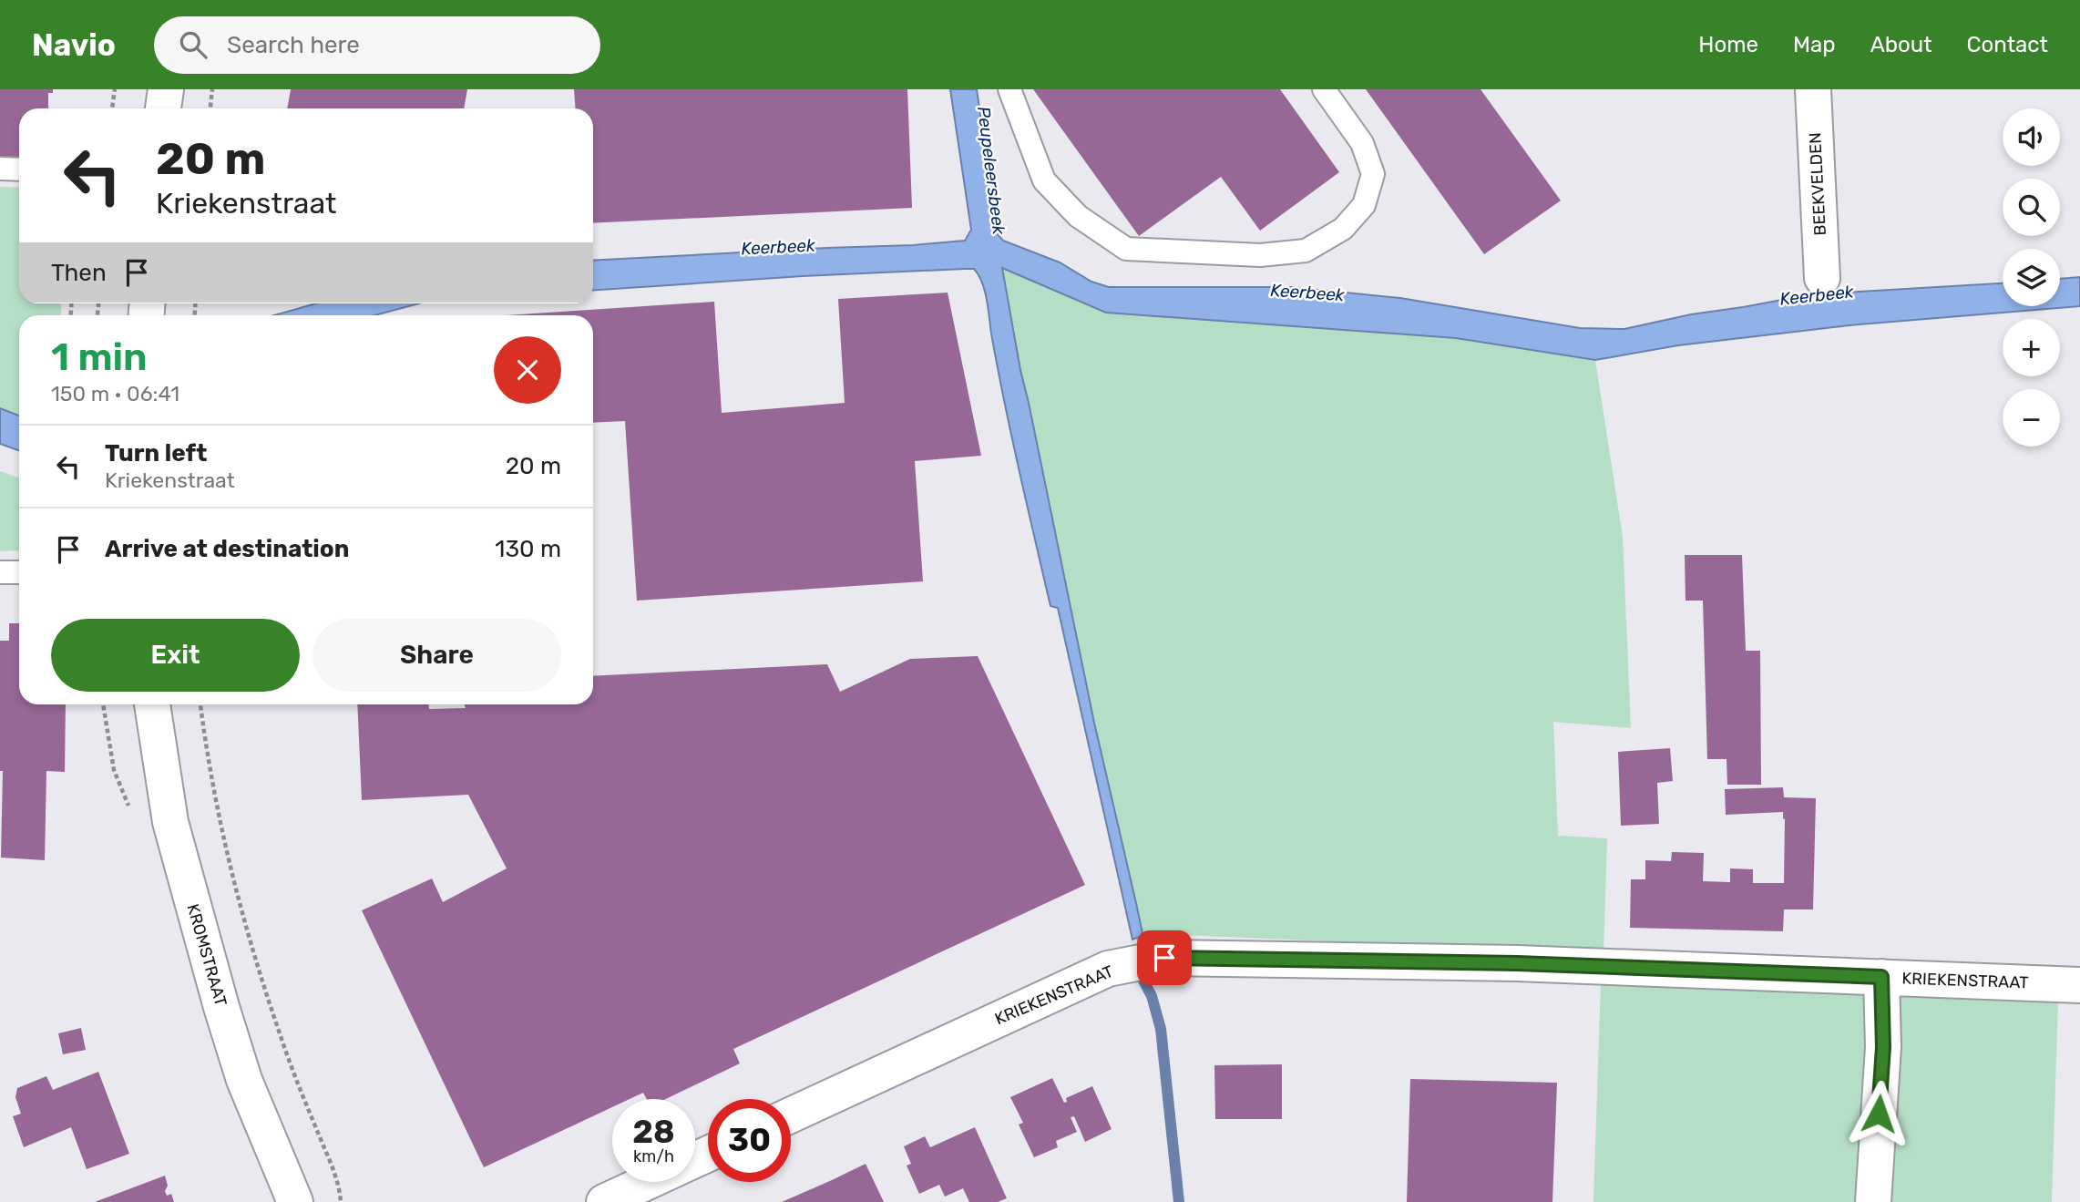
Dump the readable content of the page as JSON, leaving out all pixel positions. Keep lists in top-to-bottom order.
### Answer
{
  "streets": {
    "street": ["BEEKVELDEN", "KROMSTRAAT", "KRIEKENSTRAAT"]
  },
  "water": ["Peupeleersbeek", "Keerbeek"],
  "page": {
    "header": "Navio",
    "search": "Search here",
    "nav": [
      "Home",
      "Map",
      "About",
      "Contact"
    ],
    "map_buttons": ["+", "−"],
    "turn": ["20 m", "Kriekenstraat"],
    "then": "Then",
    "heading": ["1 min", "150 m · 06:41"],
    "list": [
      {
        "name": "Turn left",
        "note": "Kriekenstraat",
        "value": "20 m"
      },
      {
        "name": "Arrive at destination",
        "value": "130 m"
      }
    ],
    "buttons": ["Exit", "Share"],
    "speed": "28 km/h",
    "limit": "30"
  }
}
